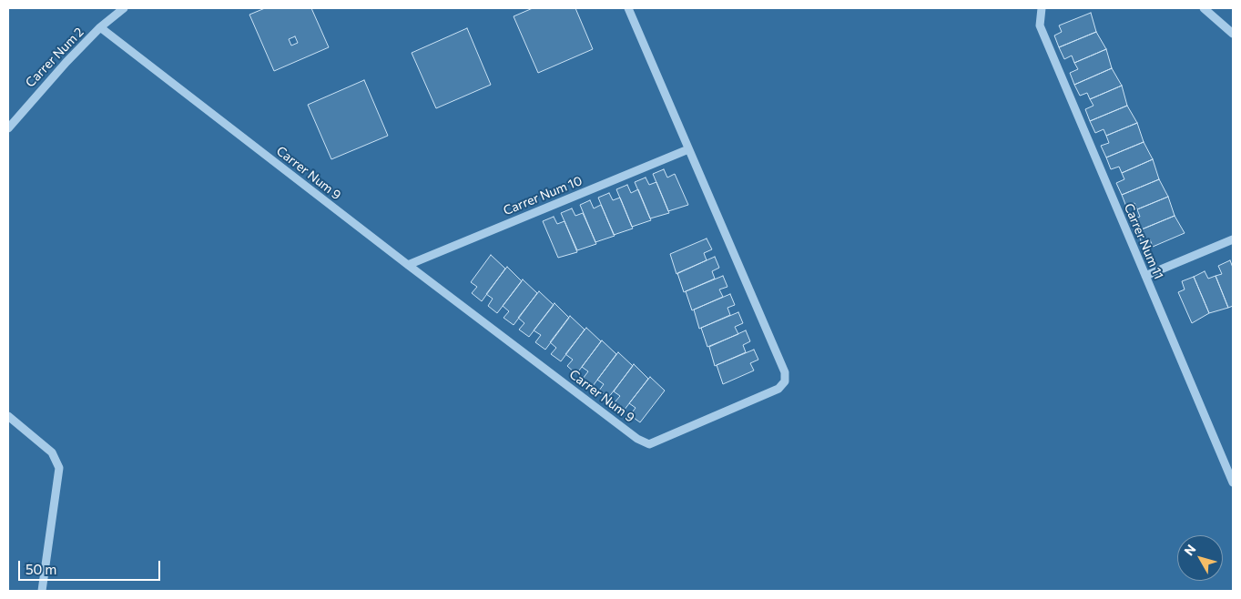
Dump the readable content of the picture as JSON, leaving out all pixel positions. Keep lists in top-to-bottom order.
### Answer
{
  "streets": {
    "lane": [
      "Carrer Num 2",
      "Carrer Num 9",
      "Carrer Num 10",
      "Carrer Num 11"
    ]
  },
  "crossings": [
    ["Carrer Num 2", "Carrer Num 9"],
    ["Carrer Num 9", "Carrer Num 10"]
  ],
  "scale_bar": "50 m",
  "north": "top left"
}
